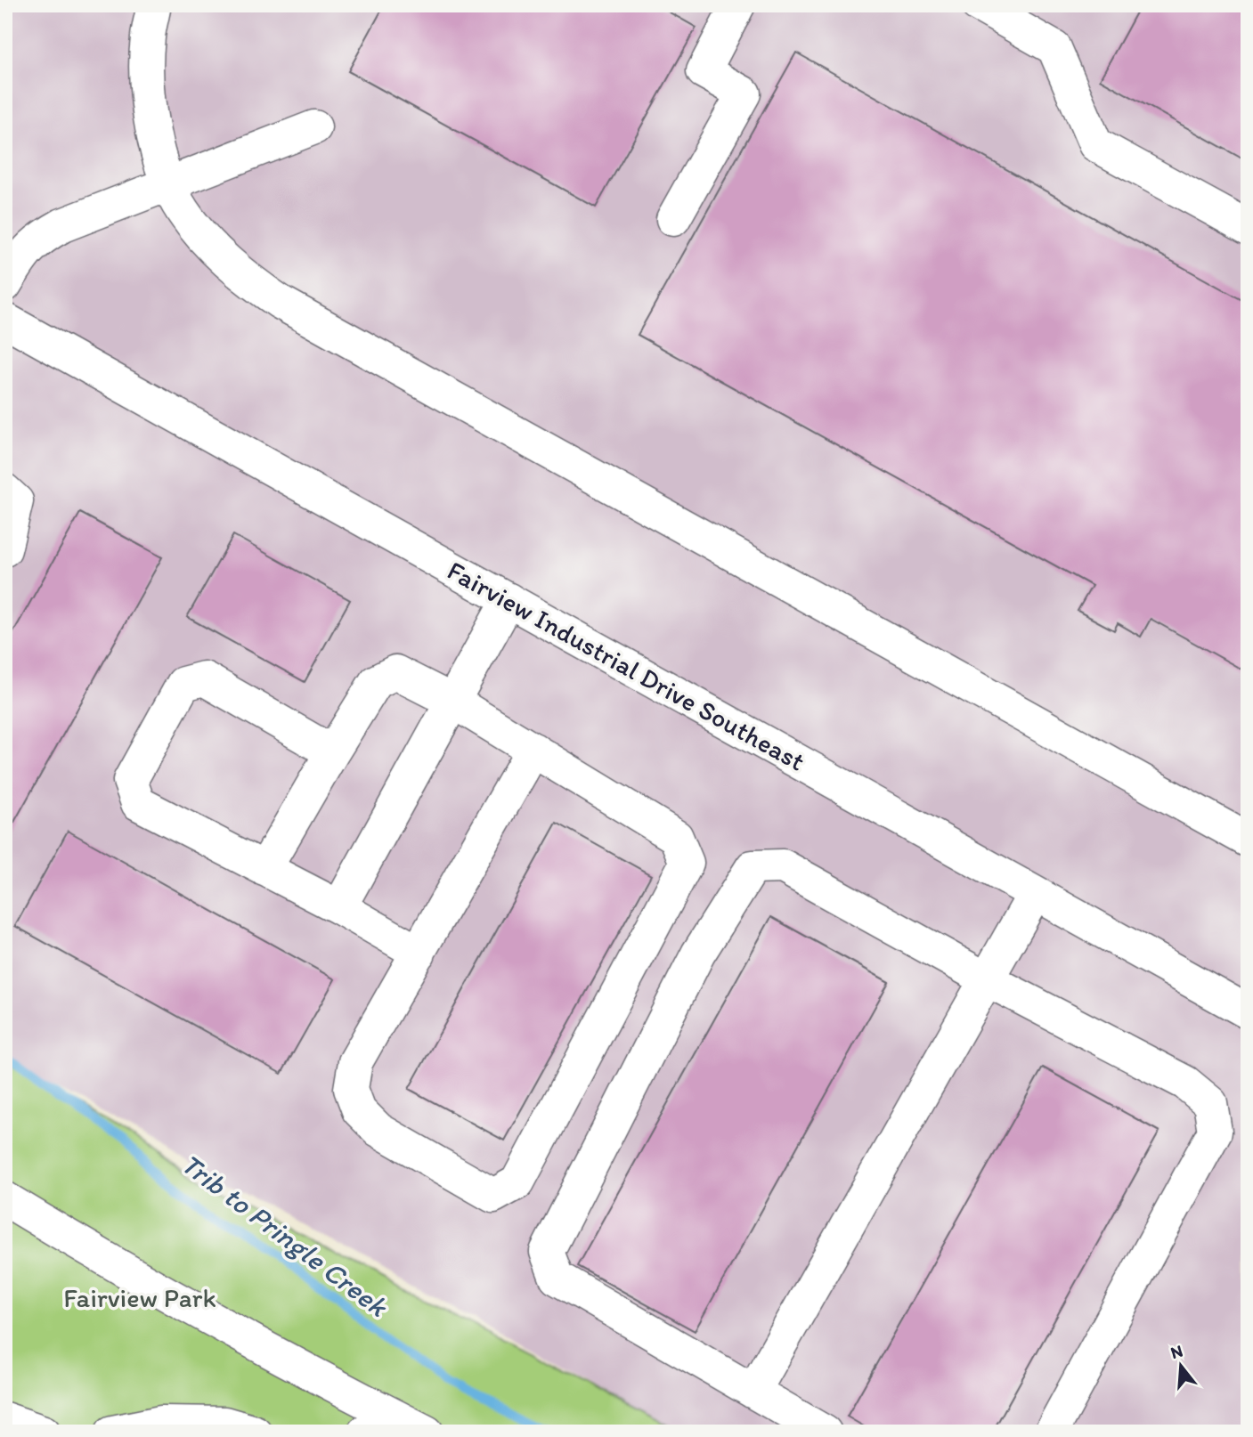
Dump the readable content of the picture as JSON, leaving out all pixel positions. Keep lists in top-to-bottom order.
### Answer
{
  "streets": {
    "main road": ["Fairview Industrial Drive Southeast"]
  },
  "water": ["Trib to Pringle Creek"],
  "parks": ["Fairview Park"],
  "north": "top"
}
